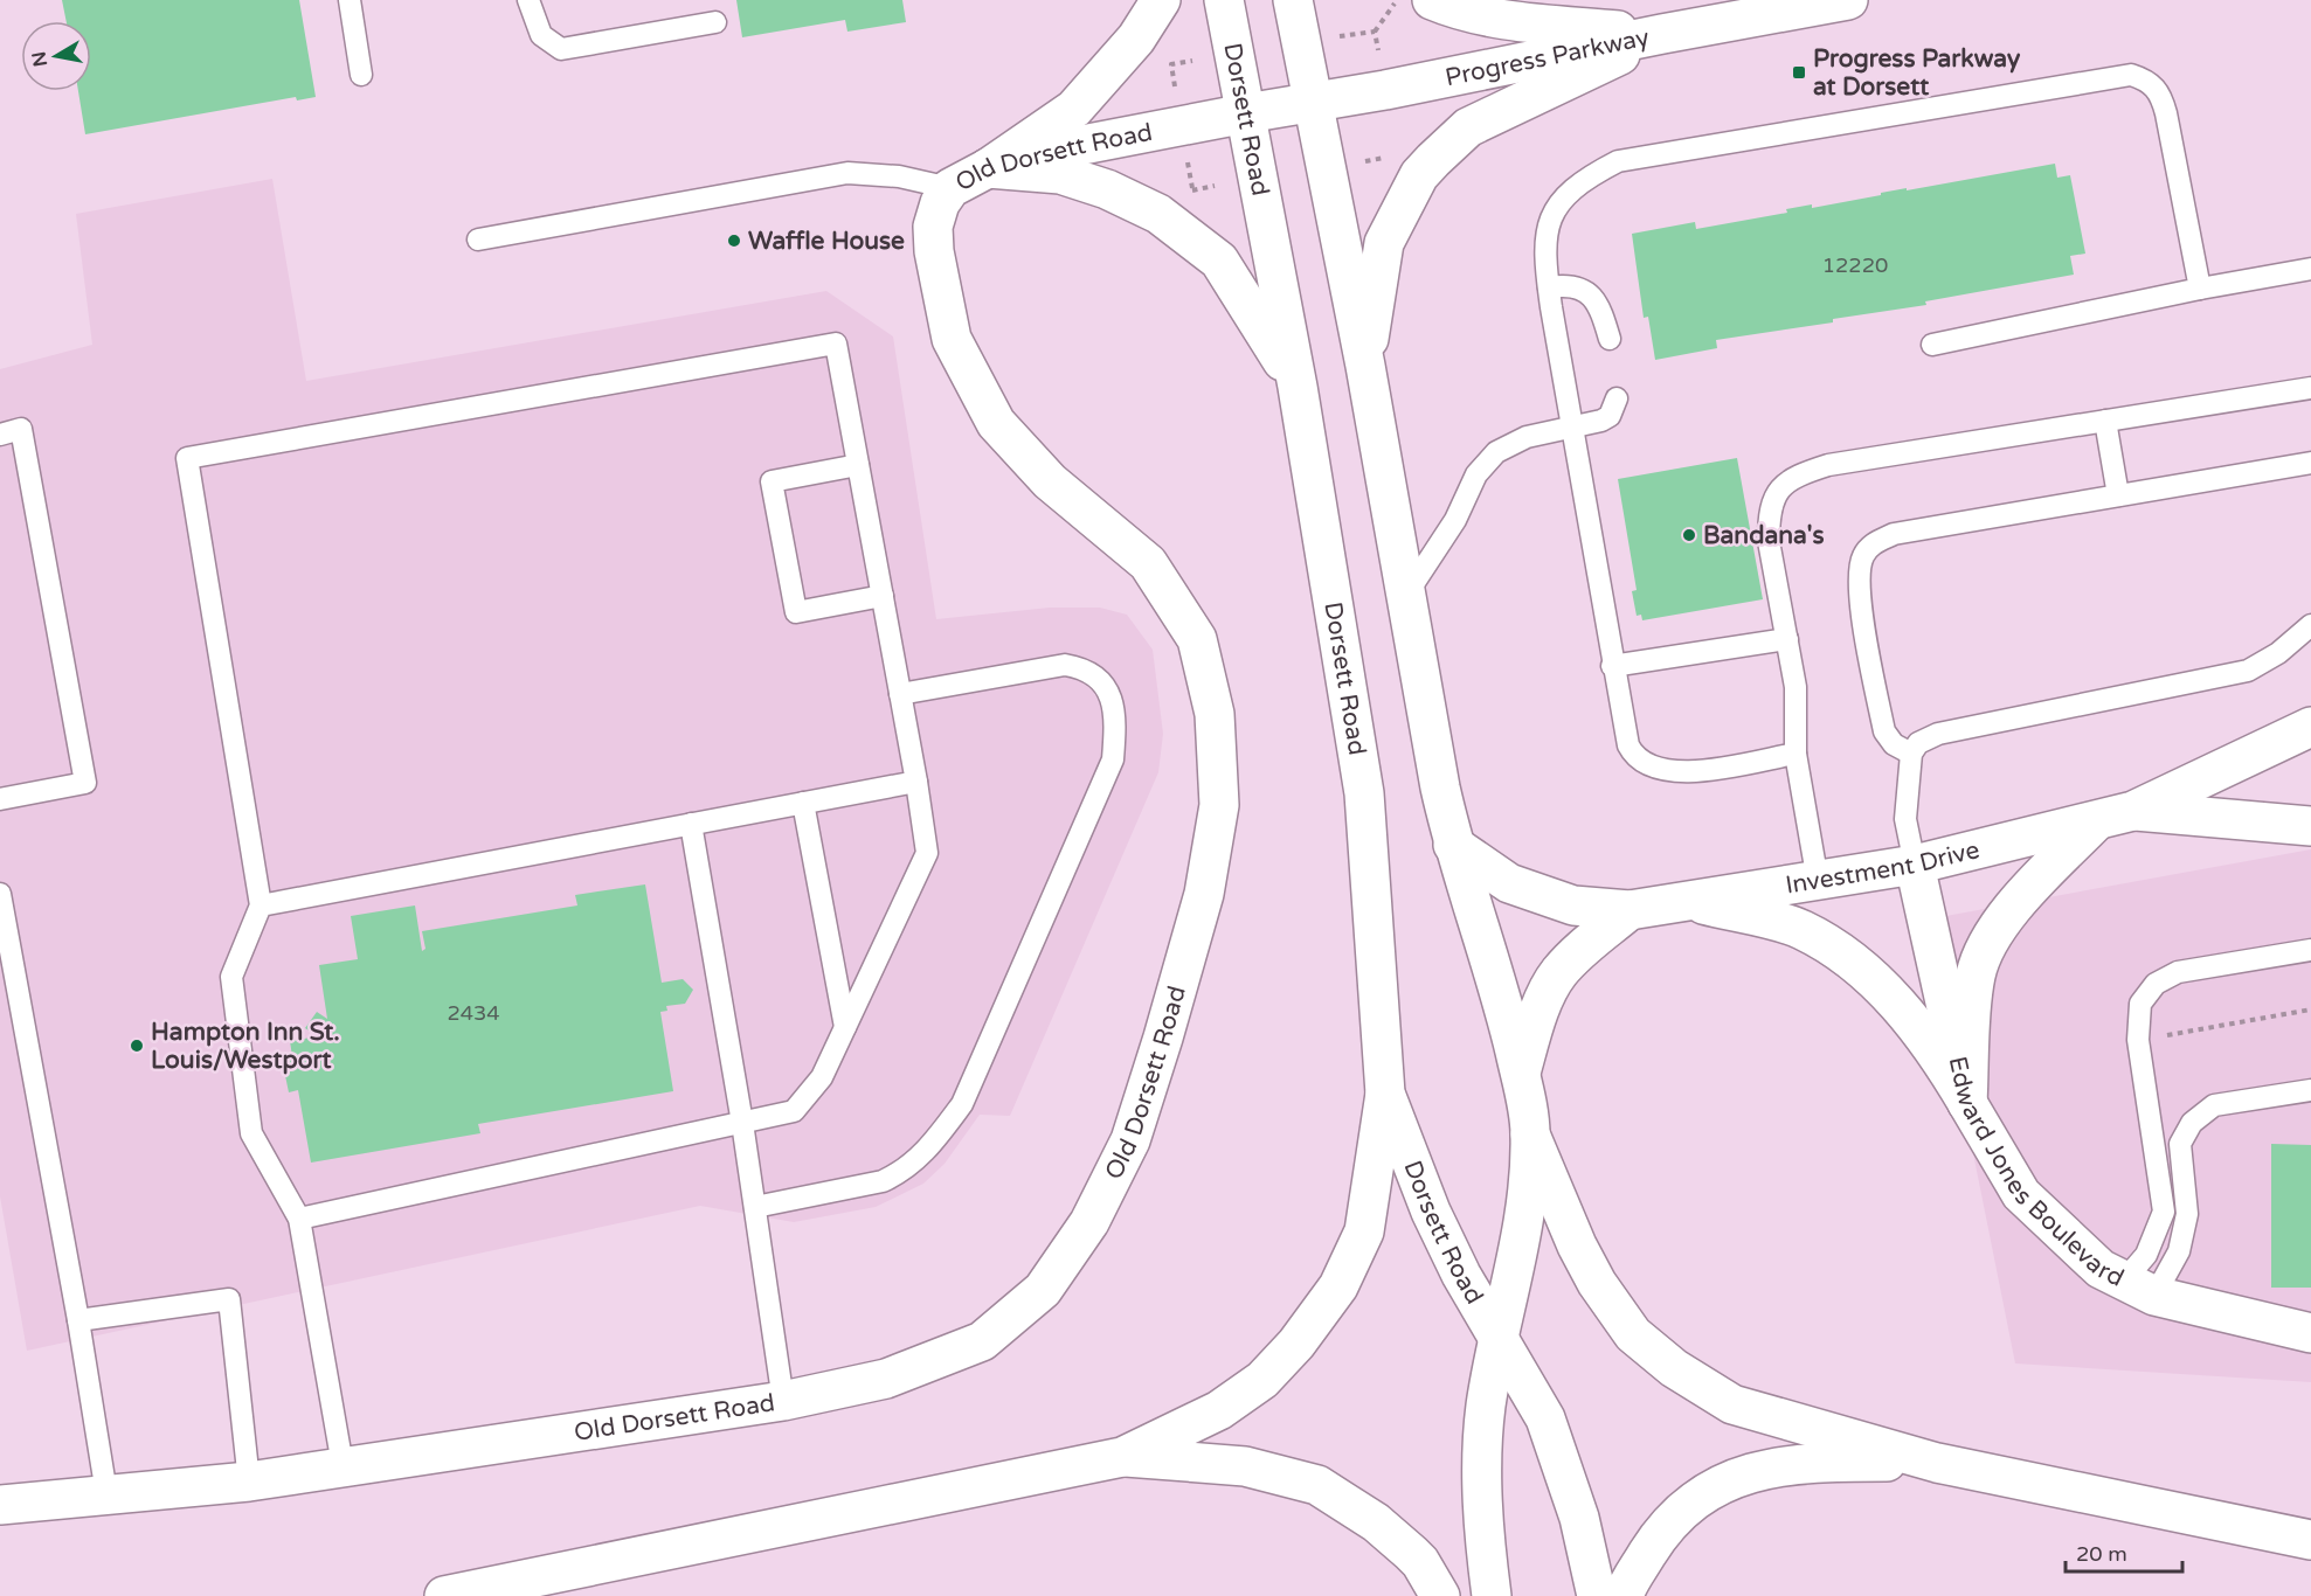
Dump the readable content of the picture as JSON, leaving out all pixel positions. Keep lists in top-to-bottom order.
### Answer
{
  "streets": {
    "main road": [
      "Progress Parkway",
      "Dorsett Road",
      "Old Dorsett Road",
      "Investment Drive",
      "Edward Jones Boulevard"
    ]
  },
  "crossings": [
    ["Progress Parkway", "Dorsett Road"],
    ["Progress Parkway", "Old Dorsett Road"],
    ["Dorsett Road", "Old Dorsett Road"],
    ["Dorsett Road", "Investment Drive"],
    ["Investment Drive", "Edward Jones Boulevard"]
  ],
  "places": {
    "transit": ["Progress Parkway at Dorsett"],
    "other": ["Waffle House", "Bandana's", "Hampton Inn St. Louis/Westport"]
  },
  "house_numbers": ["12220", "2434"],
  "scale_bar": "20 m",
  "north": "left"
}
